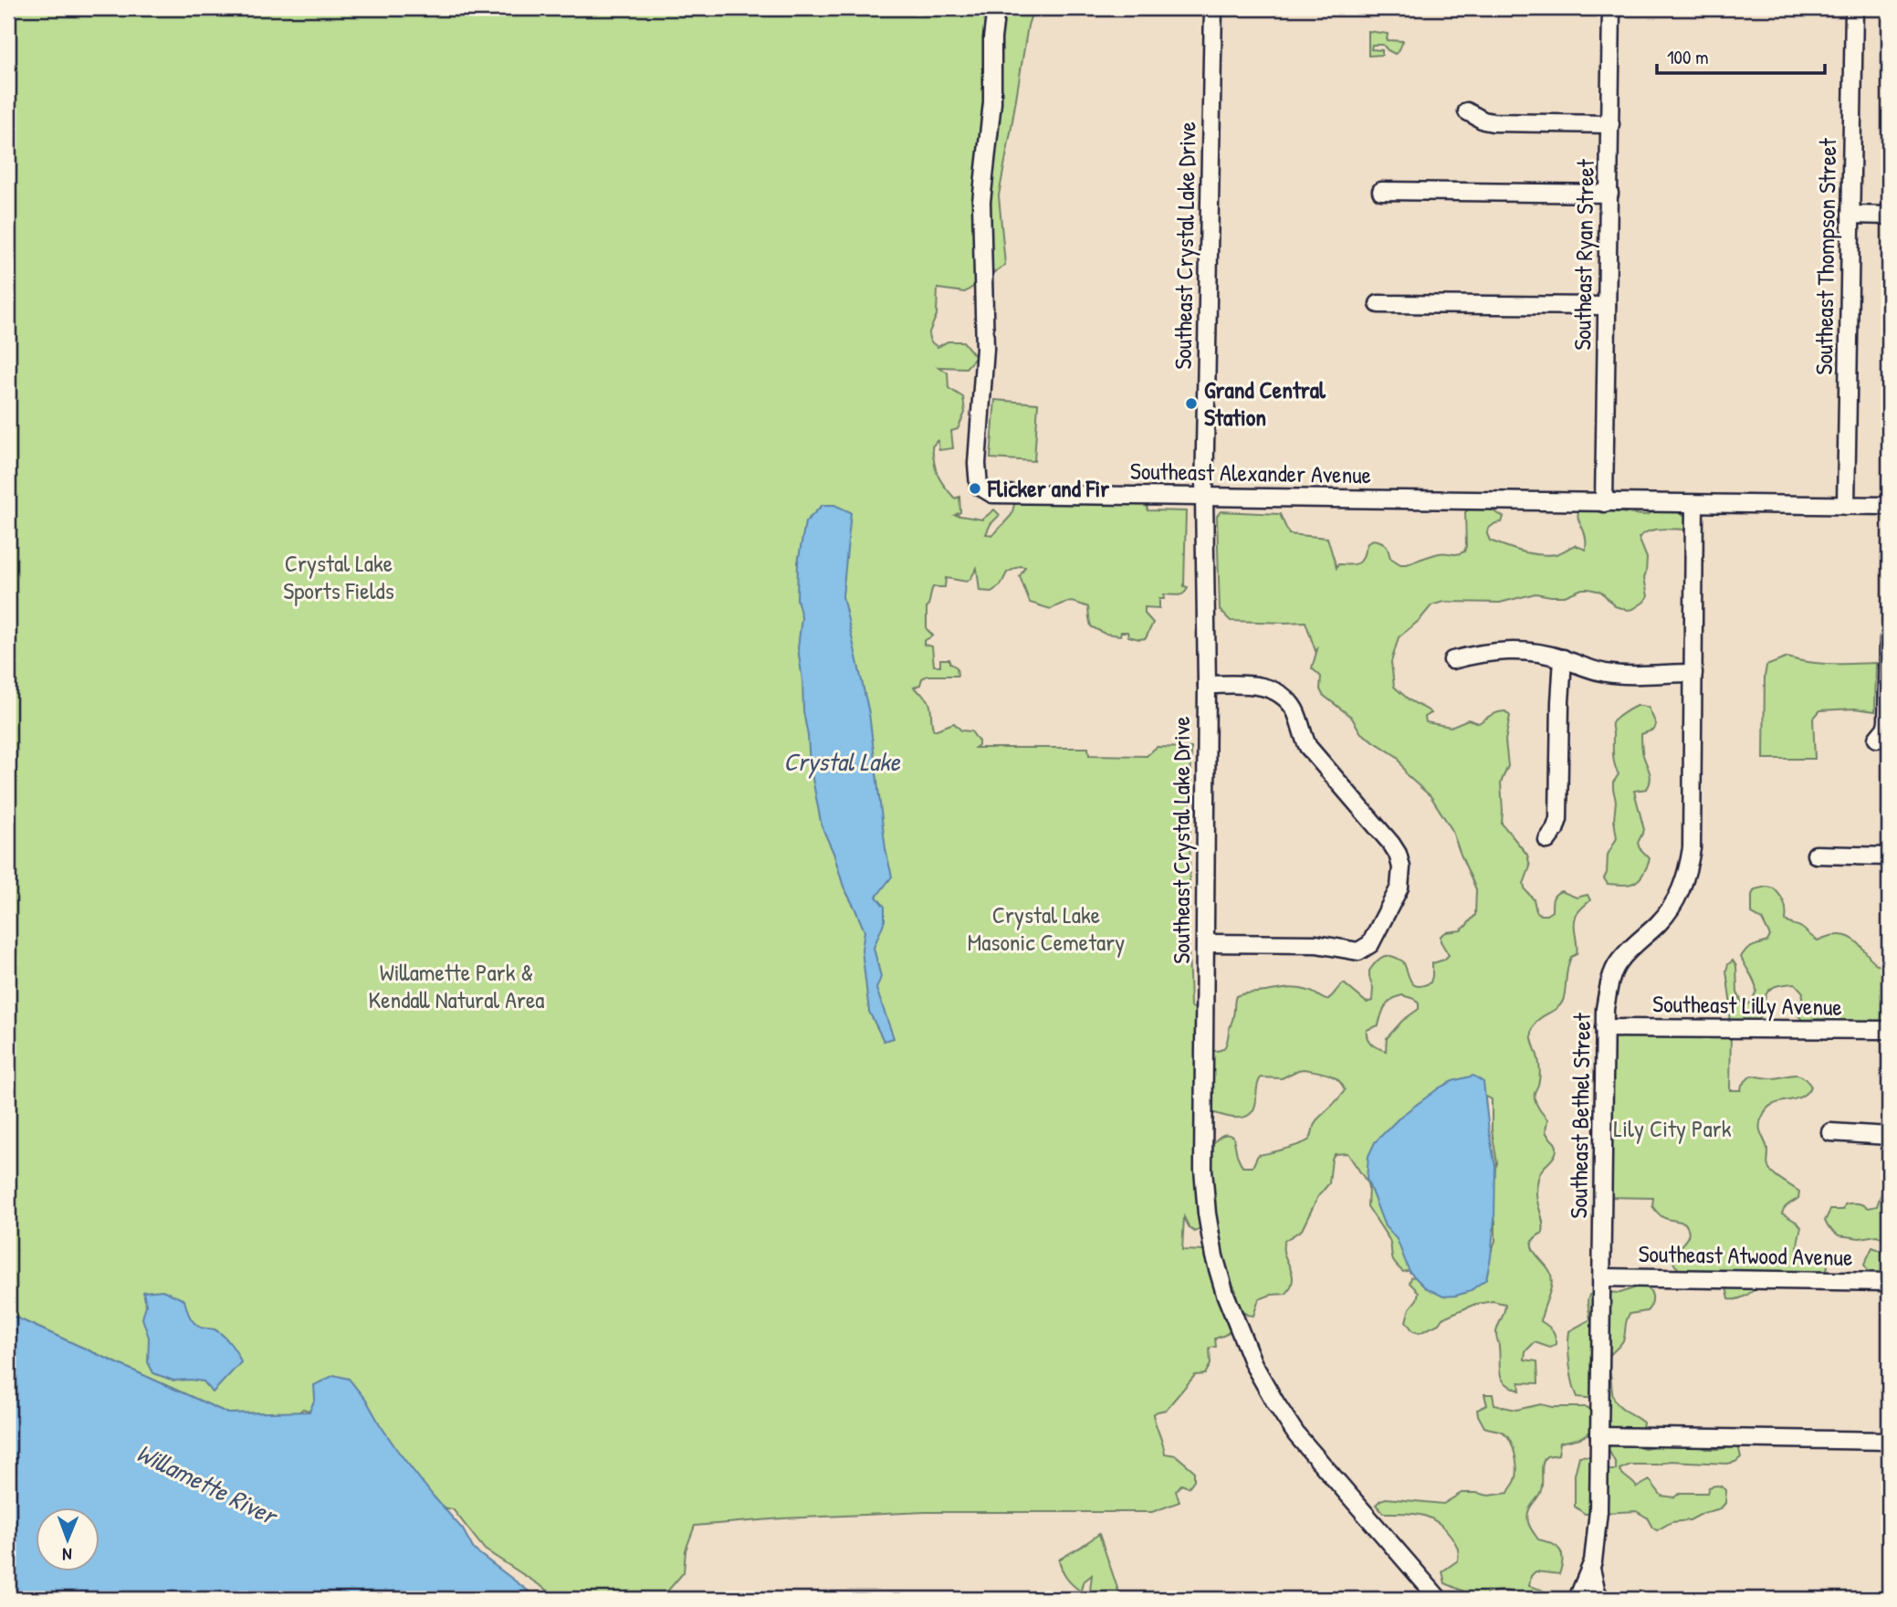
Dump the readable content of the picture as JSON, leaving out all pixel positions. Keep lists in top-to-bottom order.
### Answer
{
  "streets": {
    "street": [
      "Southeast Crystal Lake Drive",
      "Southeast Ryan Street",
      "Southeast Thompson Street",
      "Southeast Alexander Avenue",
      "Southeast Lilly Avenue",
      "Southeast Bethel Street",
      "Southeast Atwood Avenue"
    ]
  },
  "crossings": [
    ["Southeast Crystal Lake Drive", "Southeast Alexander Avenue"],
    ["Southeast Ryan Street", "Southeast Alexander Avenue"],
    ["Southeast Thompson Street", "Southeast Alexander Avenue"],
    ["Southeast Alexander Avenue", "Southeast Bethel Street"],
    ["Southeast Lilly Avenue", "Southeast Bethel Street"],
    ["Southeast Bethel Street", "Southeast Atwood Avenue"]
  ],
  "water": ["Crystal Lake", "Willamette River"],
  "parks": [
    "Crystal Lake Sports Fields",
    "Crystal Lake Masonic Cemetary",
    "Willamette Park & Kendall Natural Area",
    "Lily City Park"
  ],
  "places": ["Grand Central Station", "Flicker and Fir"],
  "scale_bar": "100 m",
  "north": "bottom"
}
